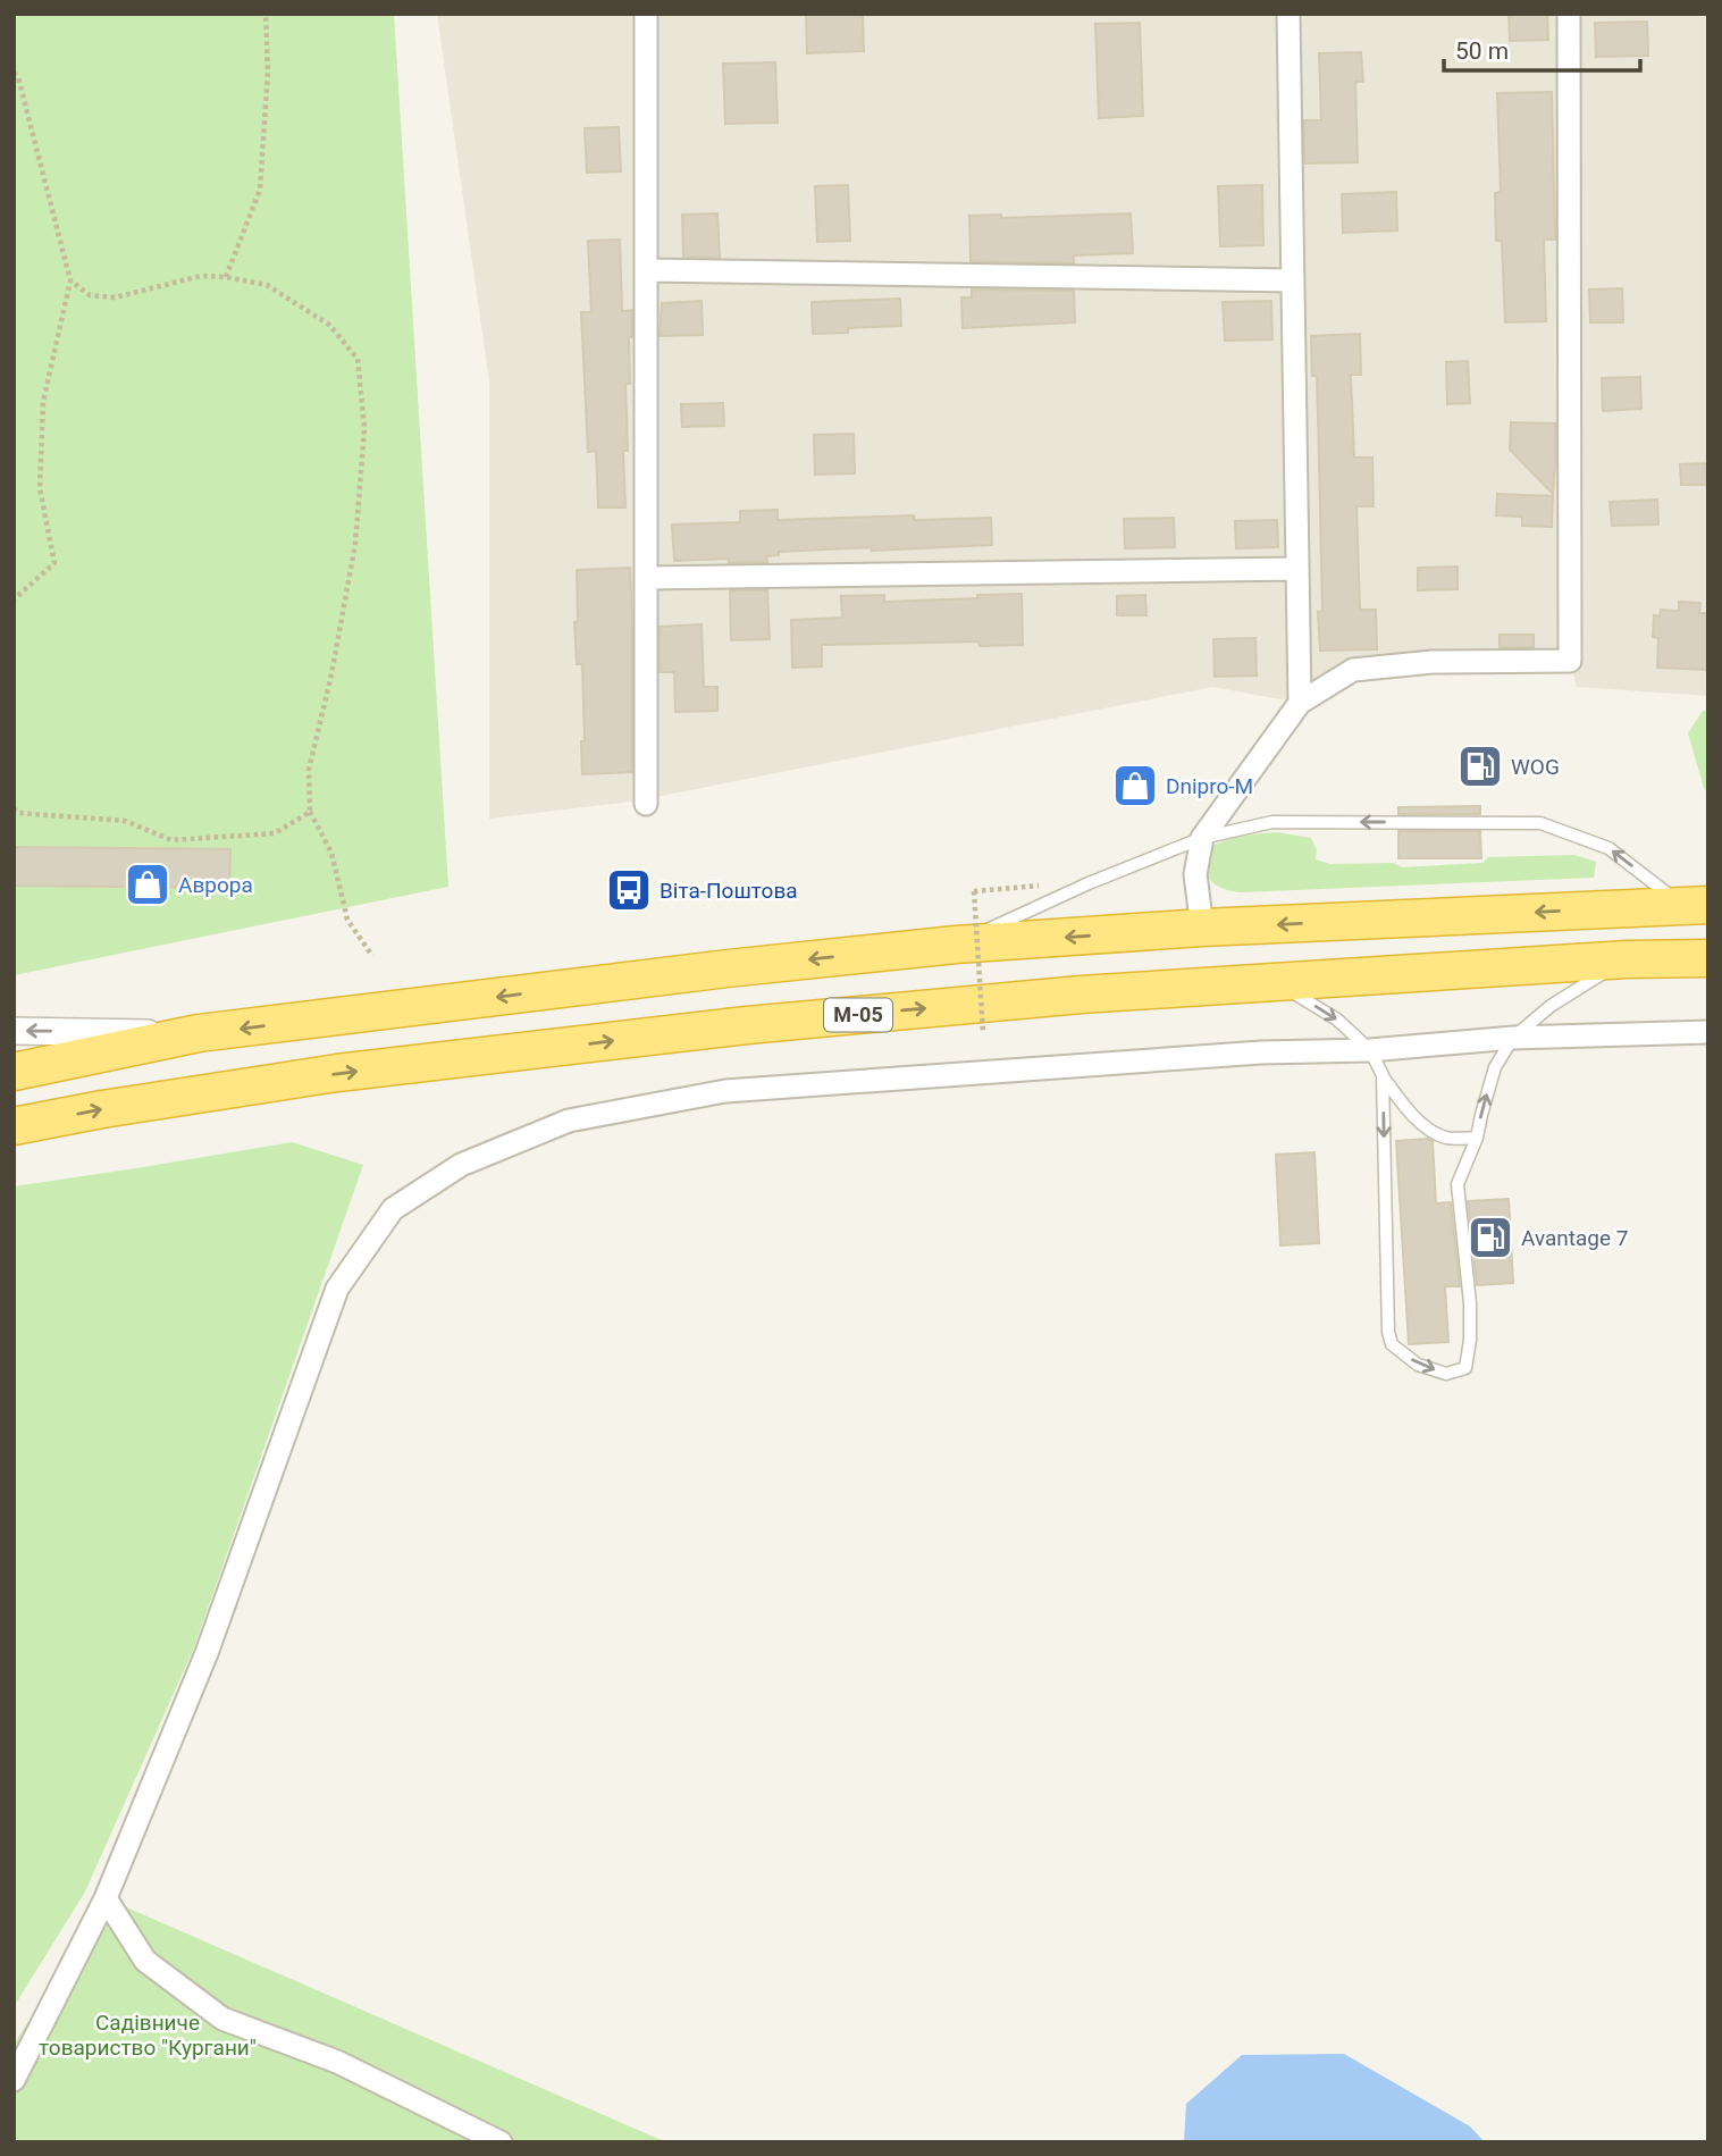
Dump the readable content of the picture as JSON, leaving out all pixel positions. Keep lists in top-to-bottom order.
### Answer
{
  "streets": {
    "highway": ["М-05"]
  },
  "parks": ["Садівниче товариство \"Кургани\""],
  "places": {
    "fuel station": ["WOG", "Avantage 7"],
    "shop": ["Dnipro-M", "Аврора"],
    "bus stop": ["Віта-Поштова"]
  },
  "scale_bar": "50 m"
}
